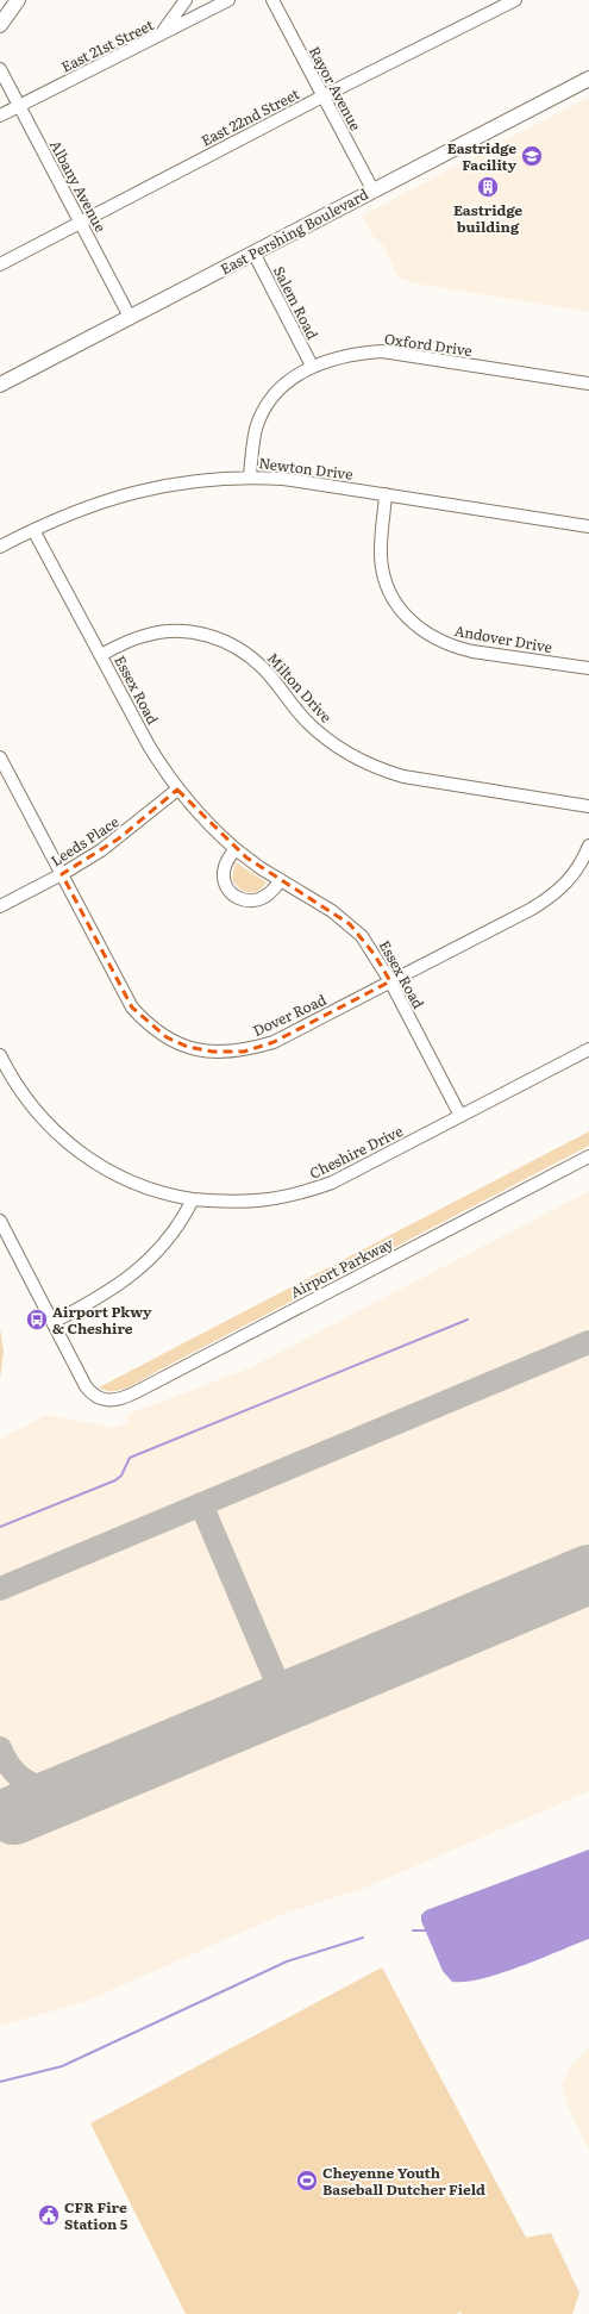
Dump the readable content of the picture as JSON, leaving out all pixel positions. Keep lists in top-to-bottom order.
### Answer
{
  "streets": {
    "main road": ["East Pershing Boulevard"],
    "street": [
      "East 21st Street",
      "Rayor Avenue",
      "East 22nd Street",
      "Albany Avenue",
      "Salem Road",
      "Oxford Drive",
      "Newton Drive",
      "Andover Drive",
      "Milton Drive",
      "Essex Road",
      "Leeds Place",
      "Dover Road",
      "Cheshire Drive",
      "Airport Parkway"
    ]
  },
  "crossings": [
    ["East 21st Street", "Albany Avenue"],
    ["Rayor Avenue", "East 22nd Street"],
    ["Rayor Avenue", "East Pershing Boulevard"],
    ["East 22nd Street", "Albany Avenue"],
    ["Albany Avenue", "East Pershing Boulevard"],
    ["East Pershing Boulevard", "Salem Road"],
    ["Salem Road", "Oxford Drive"],
    ["Oxford Drive", "Newton Drive"],
    ["Newton Drive", "Andover Drive"],
    ["Newton Drive", "Essex Road"],
    ["Milton Drive", "Essex Road"],
    ["Essex Road", "Leeds Place"],
    ["Essex Road", "Dover Road"],
    ["Essex Road", "Cheshire Drive"],
    ["Leeds Place", "Dover Road"]
  ],
  "places": {
    "school or university": ["Eastridge Facility"],
    "building": ["Eastridge building"],
    "bus stop": ["Airport Pkwy & Cheshire"],
    "sports": ["Cheyenne Youth Baseball Dutcher Field"],
    "public building": ["CFR Fire Station 5"]
  }
}
